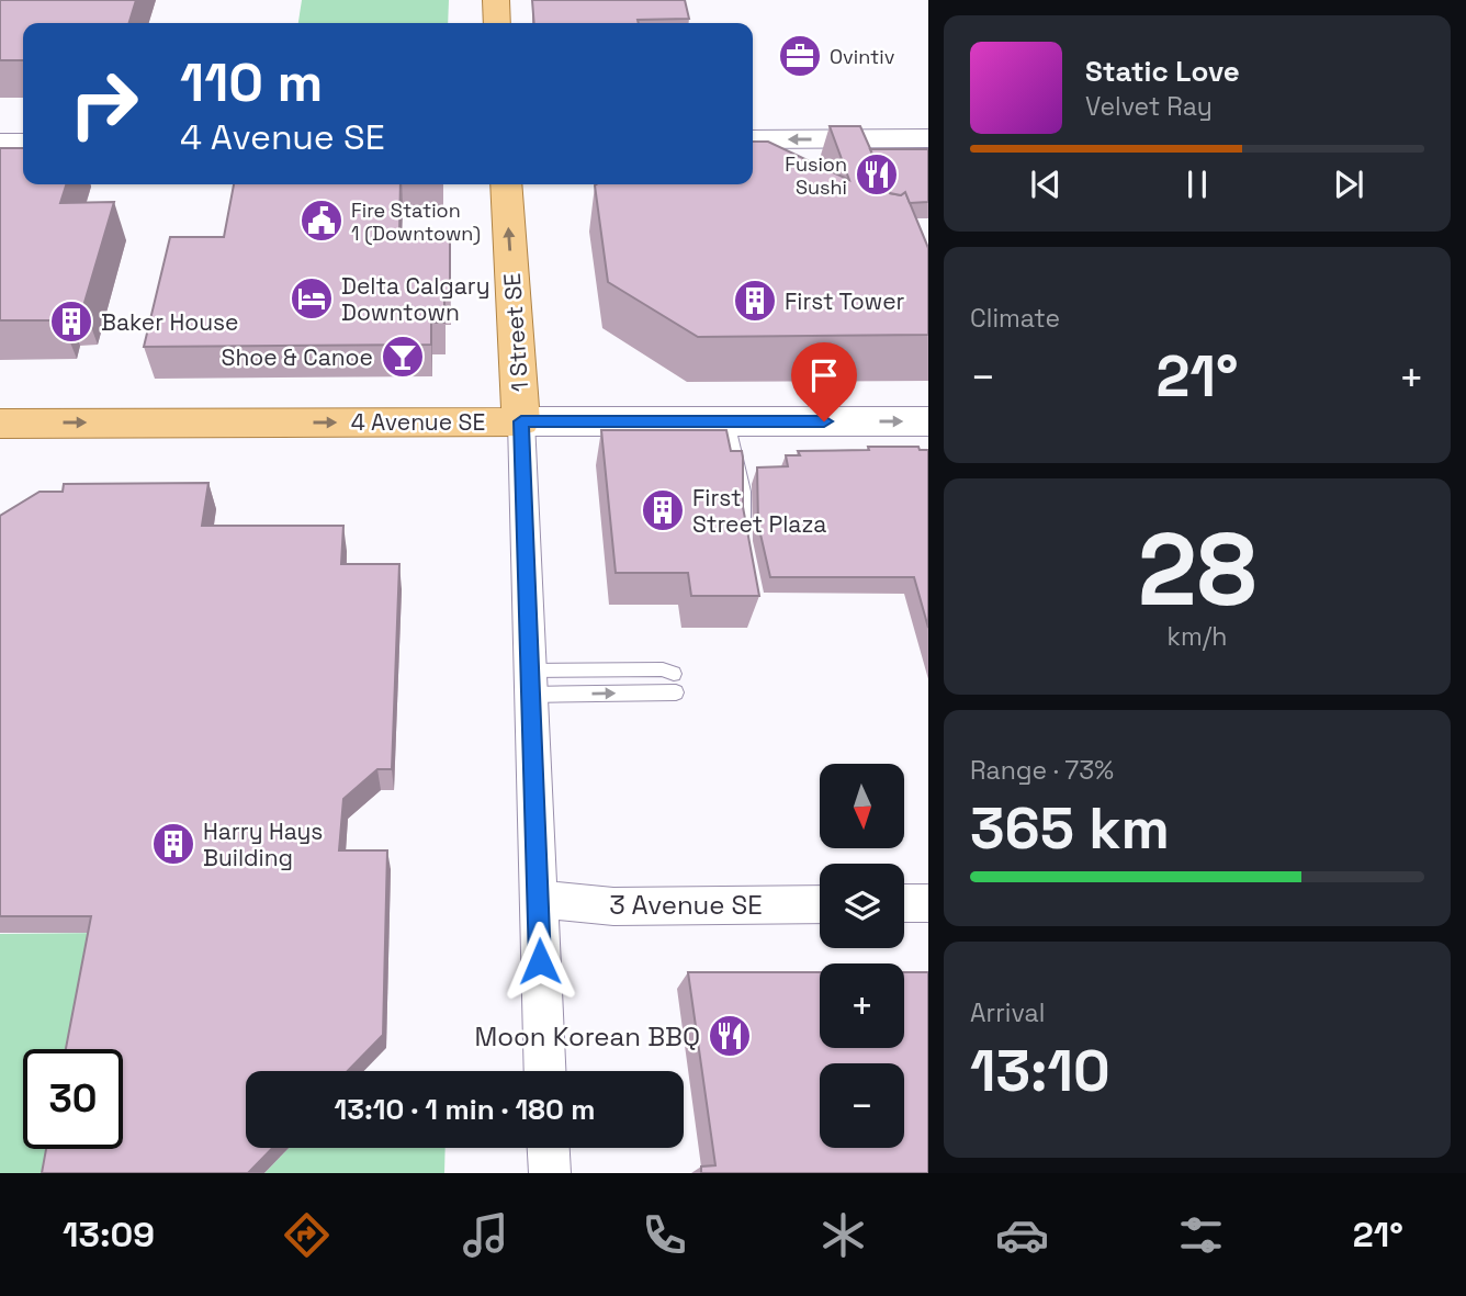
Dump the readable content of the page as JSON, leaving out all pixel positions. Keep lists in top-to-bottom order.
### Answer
{
  "streets": {
    "main road": ["1 Street SE", "4 Avenue SE"],
    "street": ["3 Avenue SE"]
  },
  "crossings": [
    ["1 Street SE", "4 Avenue SE"],
    ["1 Street SE", "3 Avenue SE"]
  ],
  "one_way": ["4 Avenue SE"],
  "places": {
    "office": ["Ovintiv"],
    "restaurant": ["Fusion Sushi", "Moon Korean BBQ"],
    "public building": ["Fire Station 1 (Downtown)"],
    "hotel": ["Delta Calgary Downtown"],
    "building": [
      "First Tower",
      "Baker House",
      "First Street Plaza",
      "Harry Hays Building"
    ],
    "bar": ["Shoe & Canoe"]
  },
  "north": "bottom",
  "page": {
    "turn": ["110 m", "4 Avenue SE"],
    "song": ["Static Love", "Velvet Ray"],
    "tile": [
      "Climate",
      ["28", "km/h"],
      ["Range · 73%", "365 km"],
      ["Arrival", "13:10"]
    ],
    "heat": ["−", "21°", "+"],
    "map_buttons": ["+", "−"],
    "limit": "30",
    "trip": "13:10 · 1 min · 180 m",
    "tabs": ["13:09", "21°"]
  }
}
